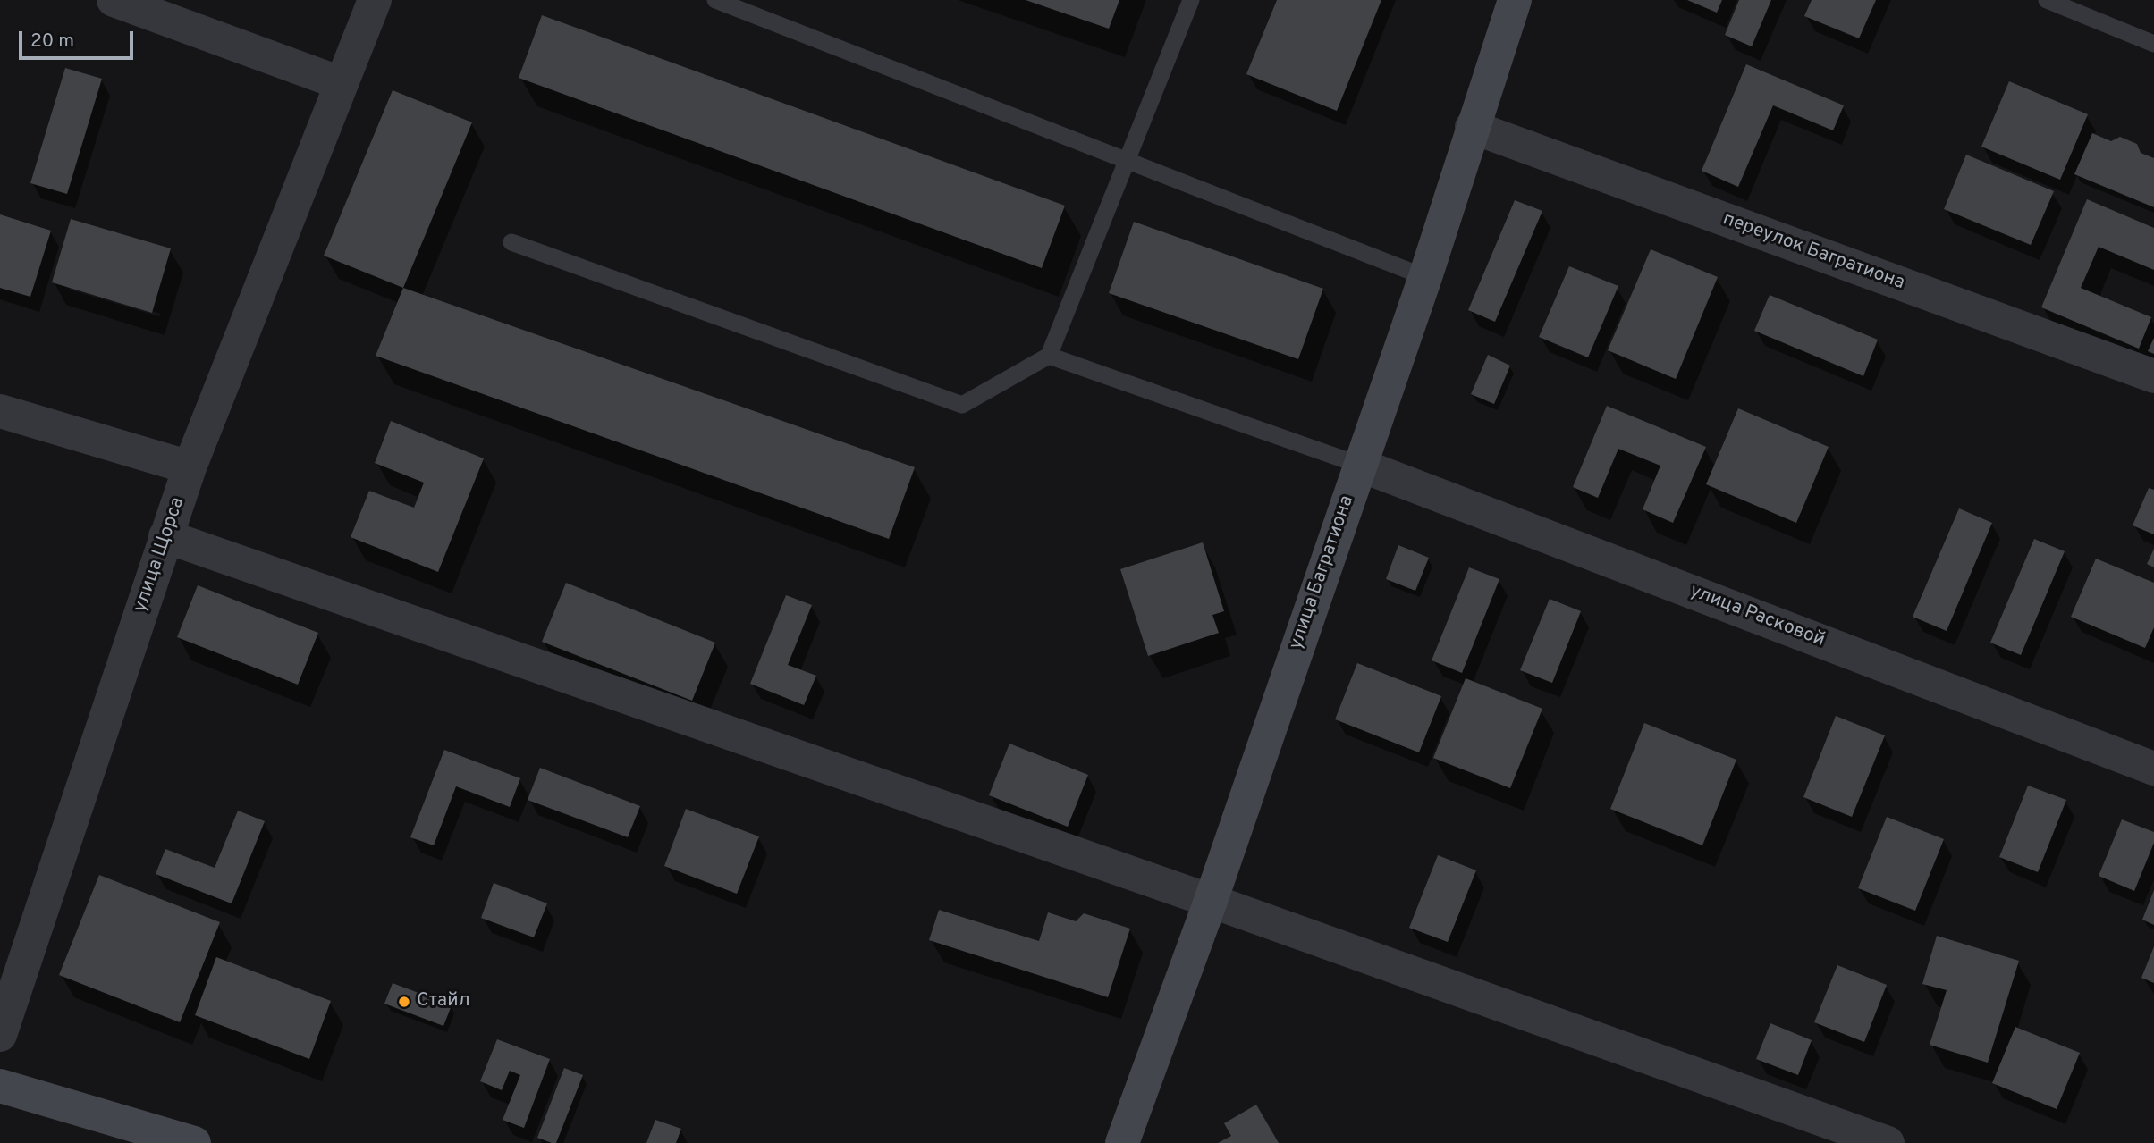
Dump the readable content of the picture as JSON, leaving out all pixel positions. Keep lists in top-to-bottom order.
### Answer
{
  "streets": {
    "street": [
      "переулок Багратиона",
      "улица Щорса",
      "улица Багратиона",
      "улица Расковой"
    ]
  },
  "crossings": [
    ["переулок Багратиона", "улица Багратиона"],
    ["улица Багратиона", "улица Расковой"]
  ],
  "places": ["Стайл"],
  "scale_bar": "20 m"
}
